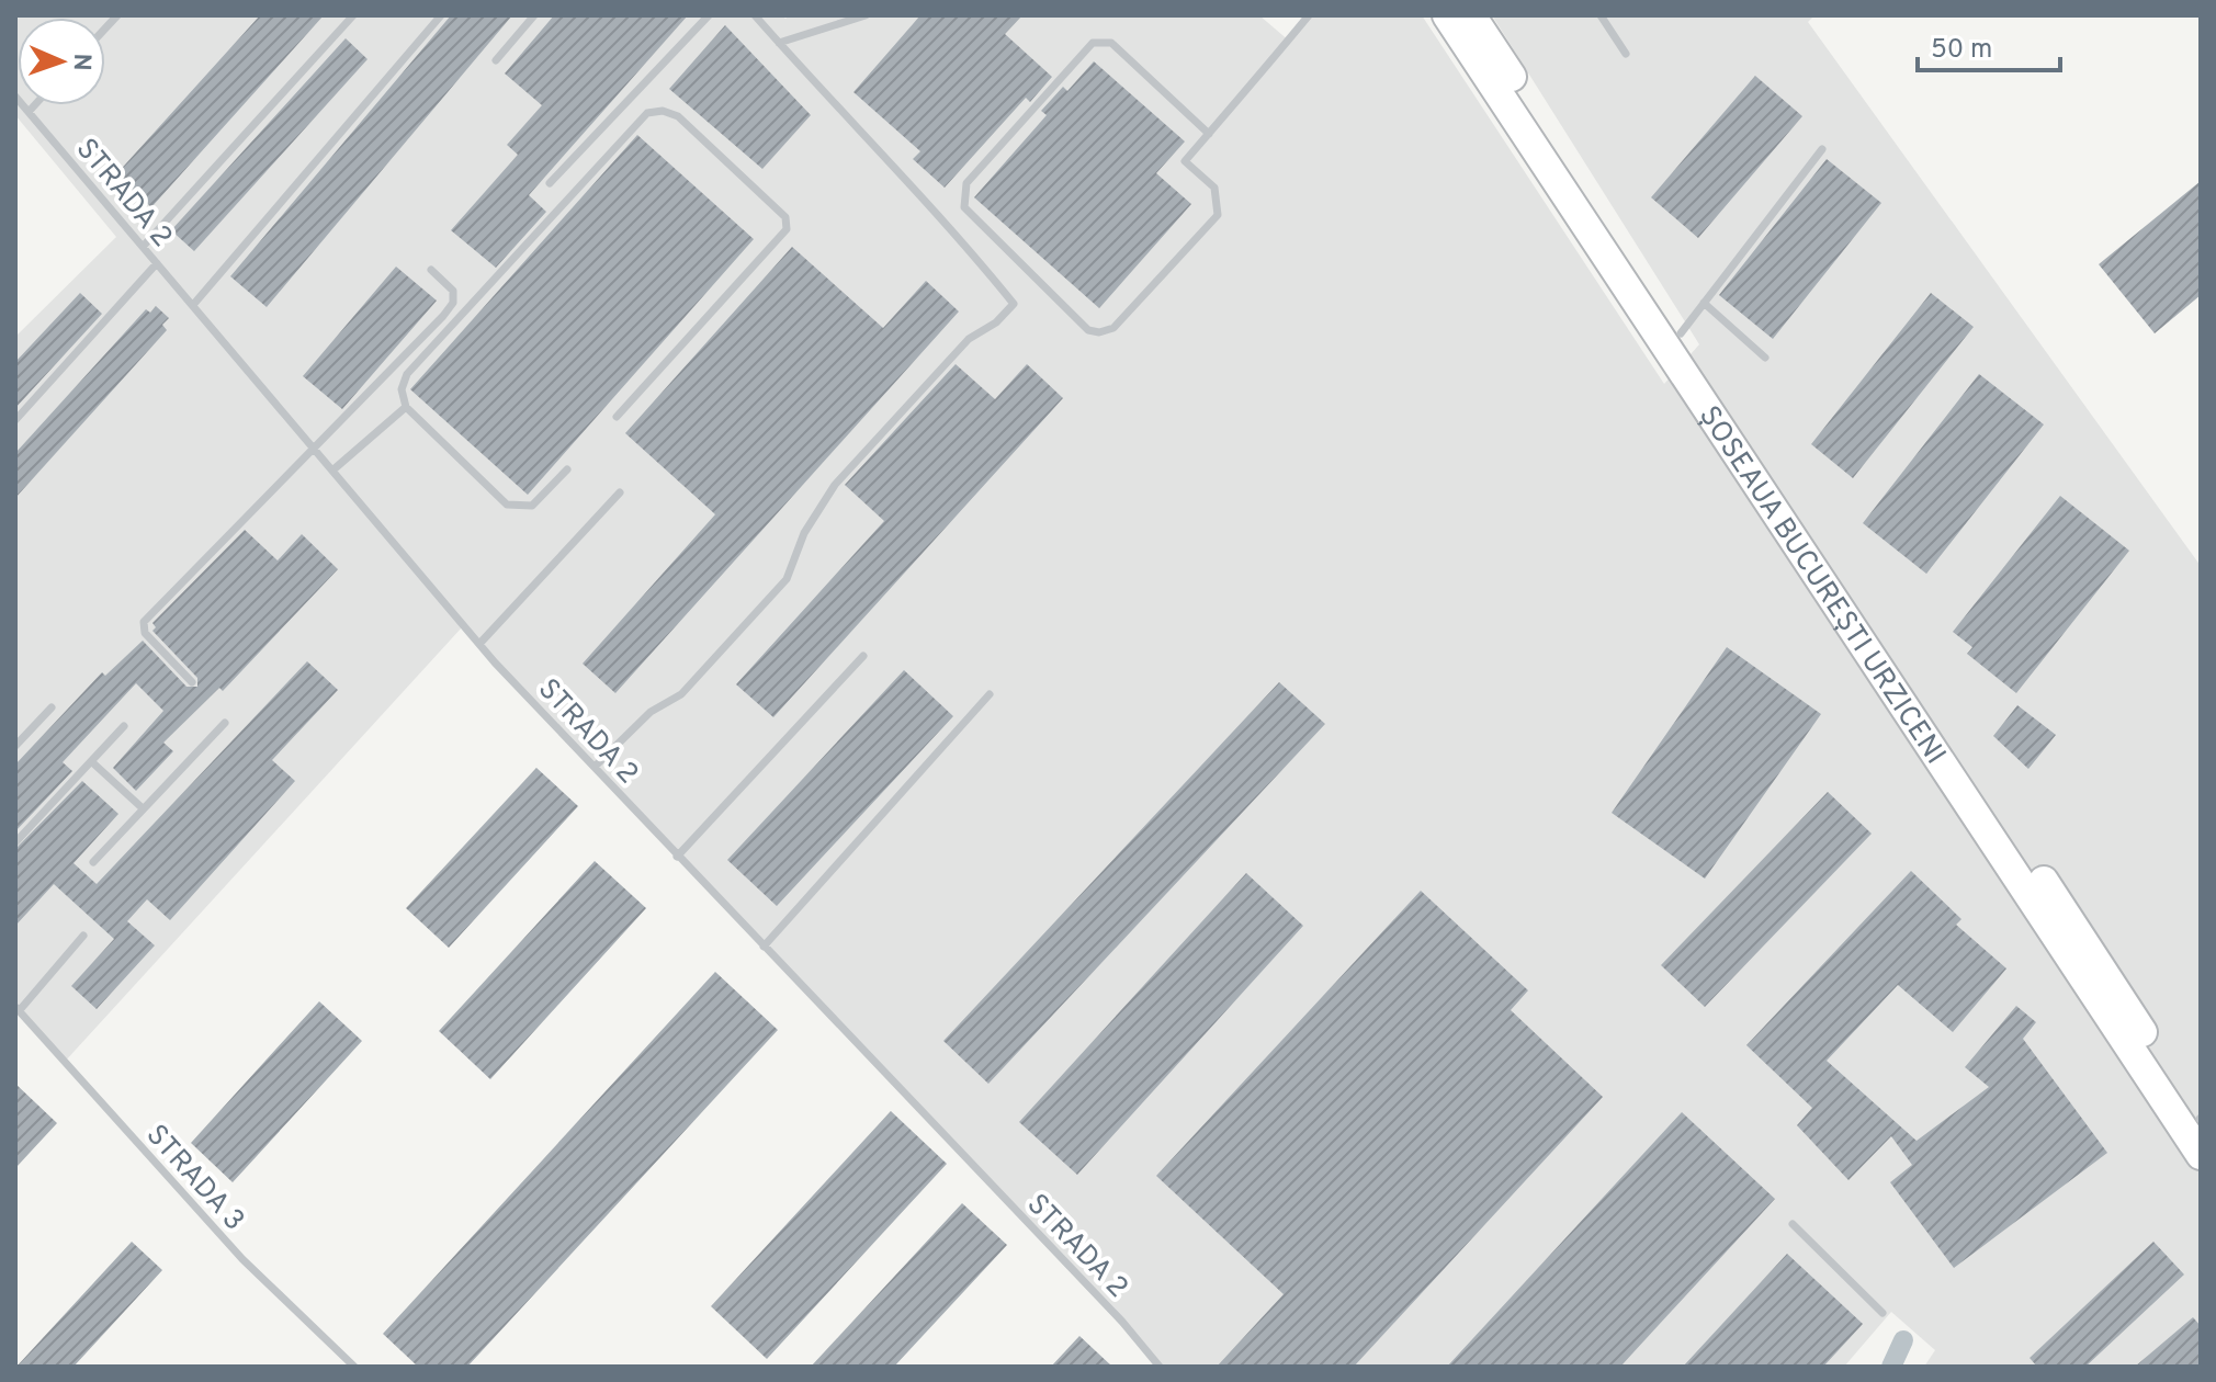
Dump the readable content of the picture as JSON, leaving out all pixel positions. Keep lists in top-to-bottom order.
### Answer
{
  "streets": {
    "highway": ["ȘOSEAUA BUCUREȘTI URZICENI"],
    "lane": ["STRADA 2", "STRADA 3"]
  },
  "scale_bar": "50 m",
  "north": "right"
}
